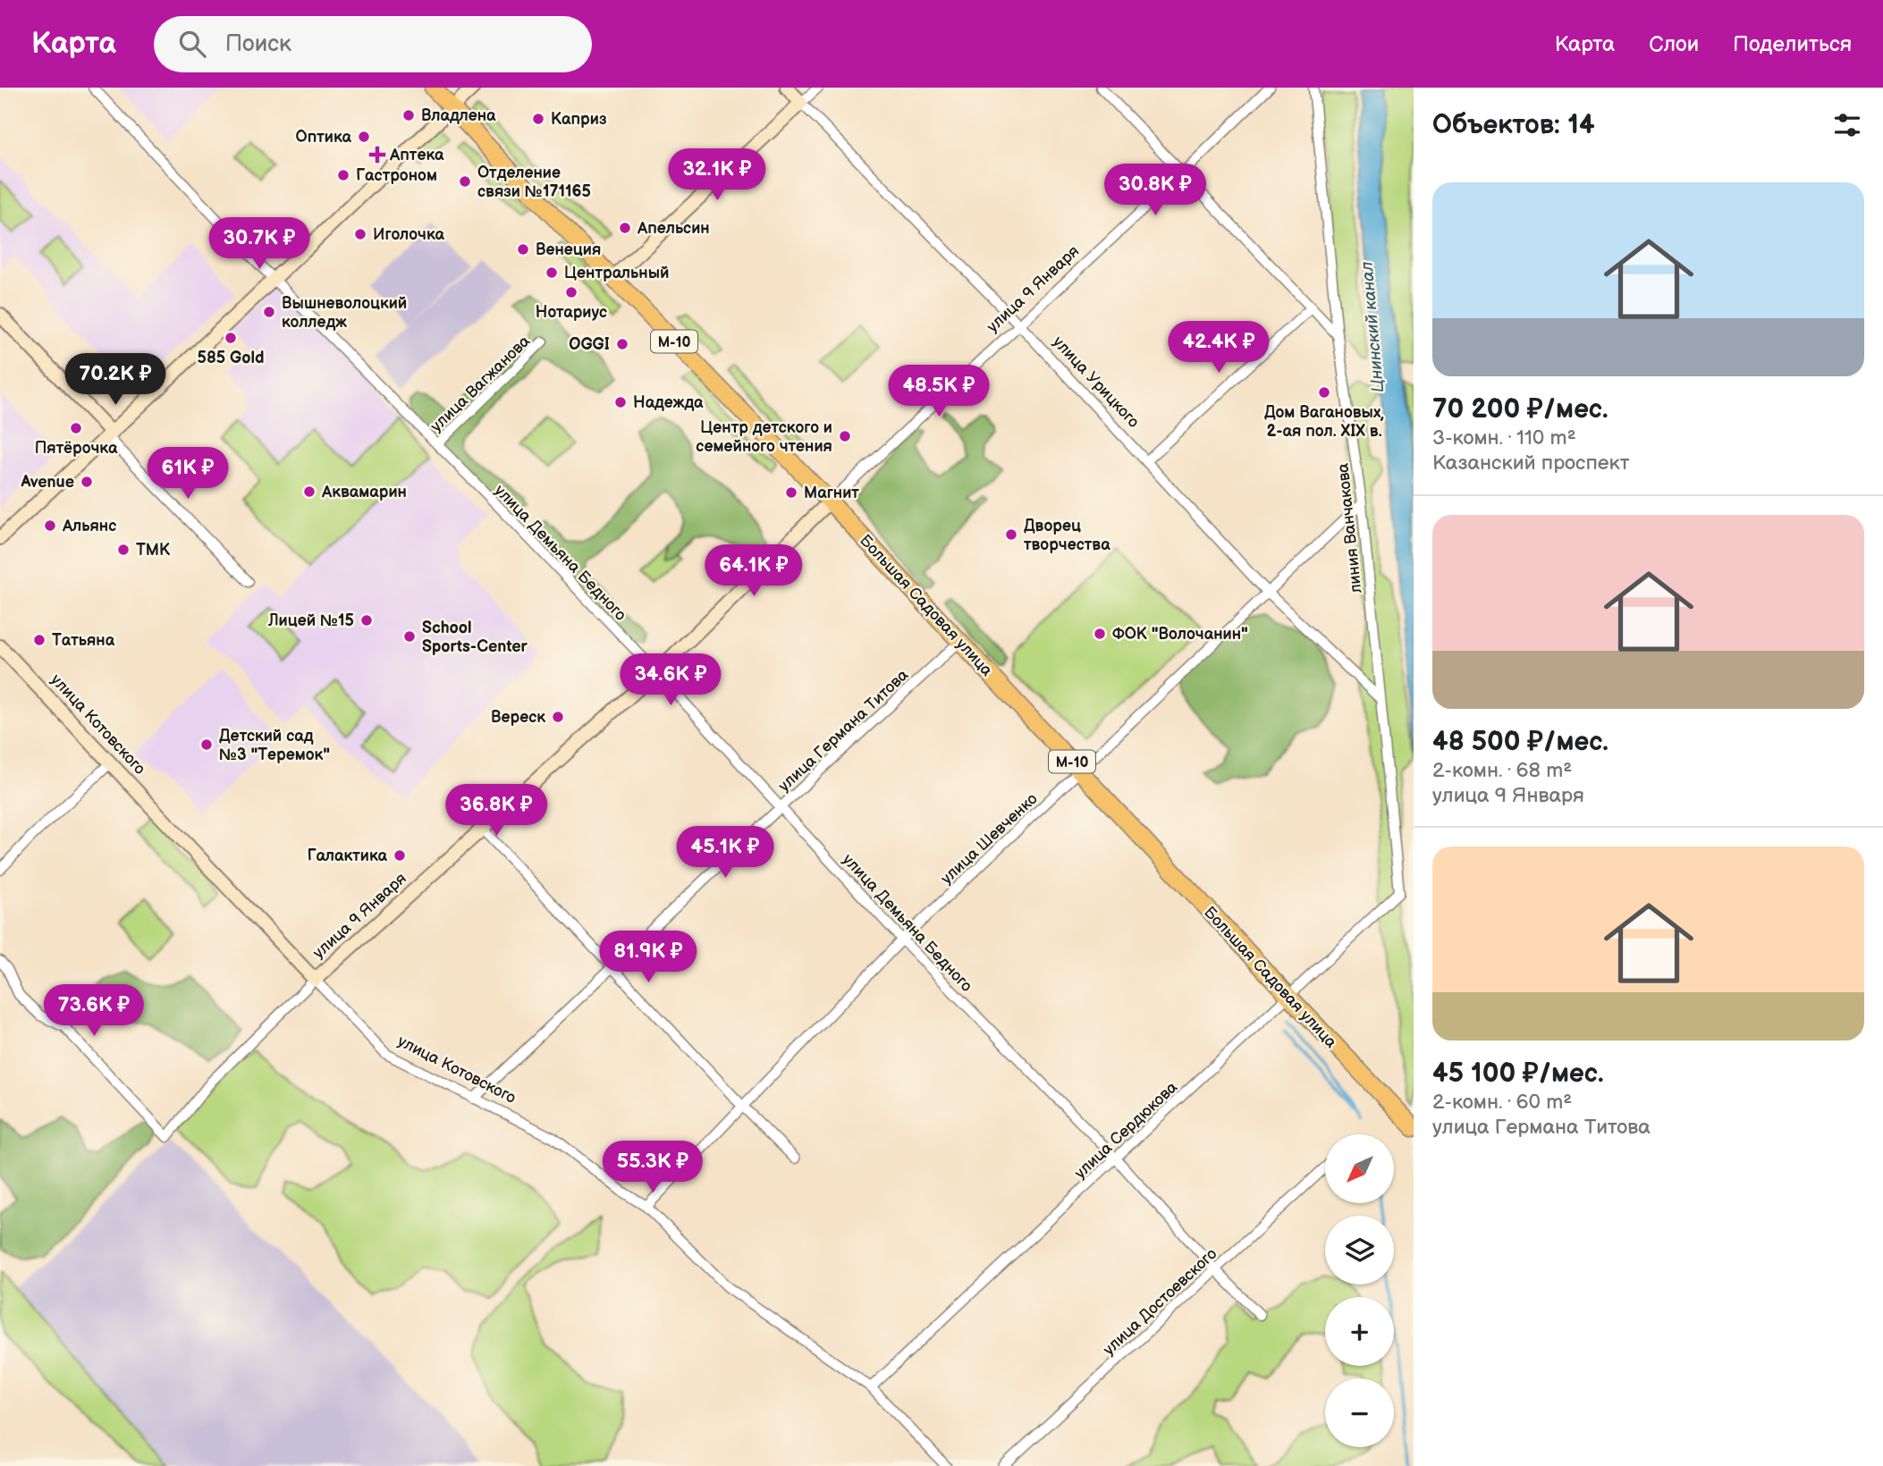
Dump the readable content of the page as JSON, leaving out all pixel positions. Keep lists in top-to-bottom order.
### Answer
{
  "streets": {
    "highway": ["М-10", "Большая Садовая улица"],
    "street": [
      "улица 9 Января",
      "улица Урицкого",
      "улица Вагжанова",
      "линия Ванчакова",
      "улица Демьяна Бедного",
      "улица Котовского",
      "улица Германа Титова",
      "улица Шевченко",
      "улица Сердюкова",
      "улица Достоевского"
    ]
  },
  "crossings": [
    ["улица 9 Января", "улица Урицкого"],
    ["улица 9 Января", "улица Демьяна Бедного"],
    ["улица 9 Января", "Большая Садовая улица"],
    ["улица 9 Января", "улица Котовского"],
    ["улица Урицкого", "линия Ванчакова"],
    ["улица Урицкого", "улица Шевченко"],
    ["улица Вагжанова", "улица Демьяна Бедного"],
    ["линия Ванчакова", "улица Шевченко"],
    ["линия Ванчакова", "улица Сердюкова"],
    ["улица Демьяна Бедного", "улица Германа Титова"],
    ["улица Демьяна Бедного", "улица Шевченко"],
    ["улица Демьяна Бедного", "улица Сердюкова"],
    ["улица Демьяна Бедного", "улица Достоевского"],
    ["Большая Садовая улица", "улица Германа Титова"],
    ["Большая Садовая улица", "улица Шевченко"],
    ["Большая Садовая улица", "улица Сердюкова"],
    ["улица Котовского", "улица Германа Титова"],
    ["улица Котовского", "улица Шевченко"],
    ["улица Котовского", "улица Сердюкова"]
  ],
  "water": ["Цнинский канал"],
  "places": {
    "other": [
      "Владлена",
      "Каприз",
      "Оптика",
      "Гастроном",
      "Отделение связи №171165",
      "Апельсин",
      "Иголочка",
      "Венеция",
      "Центральный",
      "Нотариус",
      "Вышневолоцкий колледж",
      "585 Gold",
      "OGGI",
      "Дом Вагановых, 2-ая пол. XIX в.",
      "Надежда",
      "Пятёрочка",
      "Центр детского и семейного чтения",
      "Avenue",
      "Аквамарин",
      "Магнит",
      "Альянс",
      "Дворец творчества",
      "ТМК",
      "Лицей №15",
      "ФОК \"Волочанин\"",
      "School Sports-Center",
      "Татьяна",
      "Вереск",
      "Детский сад №3 \"Теремок\"",
      "Галактика"
    ],
    "health": ["Аптека"]
  },
  "north": "bottom left",
  "page": {
    "header": "Карта",
    "search": "Поиск",
    "nav": ["Карта", "Слои", "Поделиться"],
    "heading": "Объектов: 14",
    "price": [
      "32.1K ₽",
      "30.8K ₽",
      "30.7K ₽",
      "42.4K ₽",
      "70.2K ₽",
      "48.5K ₽",
      "61K ₽",
      "64.1K ₽",
      "34.6K ₽",
      "36.8K ₽",
      "45.1K ₽",
      "81.9K ₽",
      "73.6K ₽",
      "55.3K ₽"
    ],
    "list": [
      {
        "name": "70 200 ₽/мес.",
        "note": "3-комн. · 110 m² · Казанский проспект"
      },
      {
        "name": "48 500 ₽/мес.",
        "note": "2-комн. · 68 m² · улица 9 Января"
      },
      {
        "name": "45 100 ₽/мес.",
        "note": "2-комн. · 60 m² · улица Германа Титова"
      }
    ],
    "map_buttons": ["+", "−"]
  }
}
